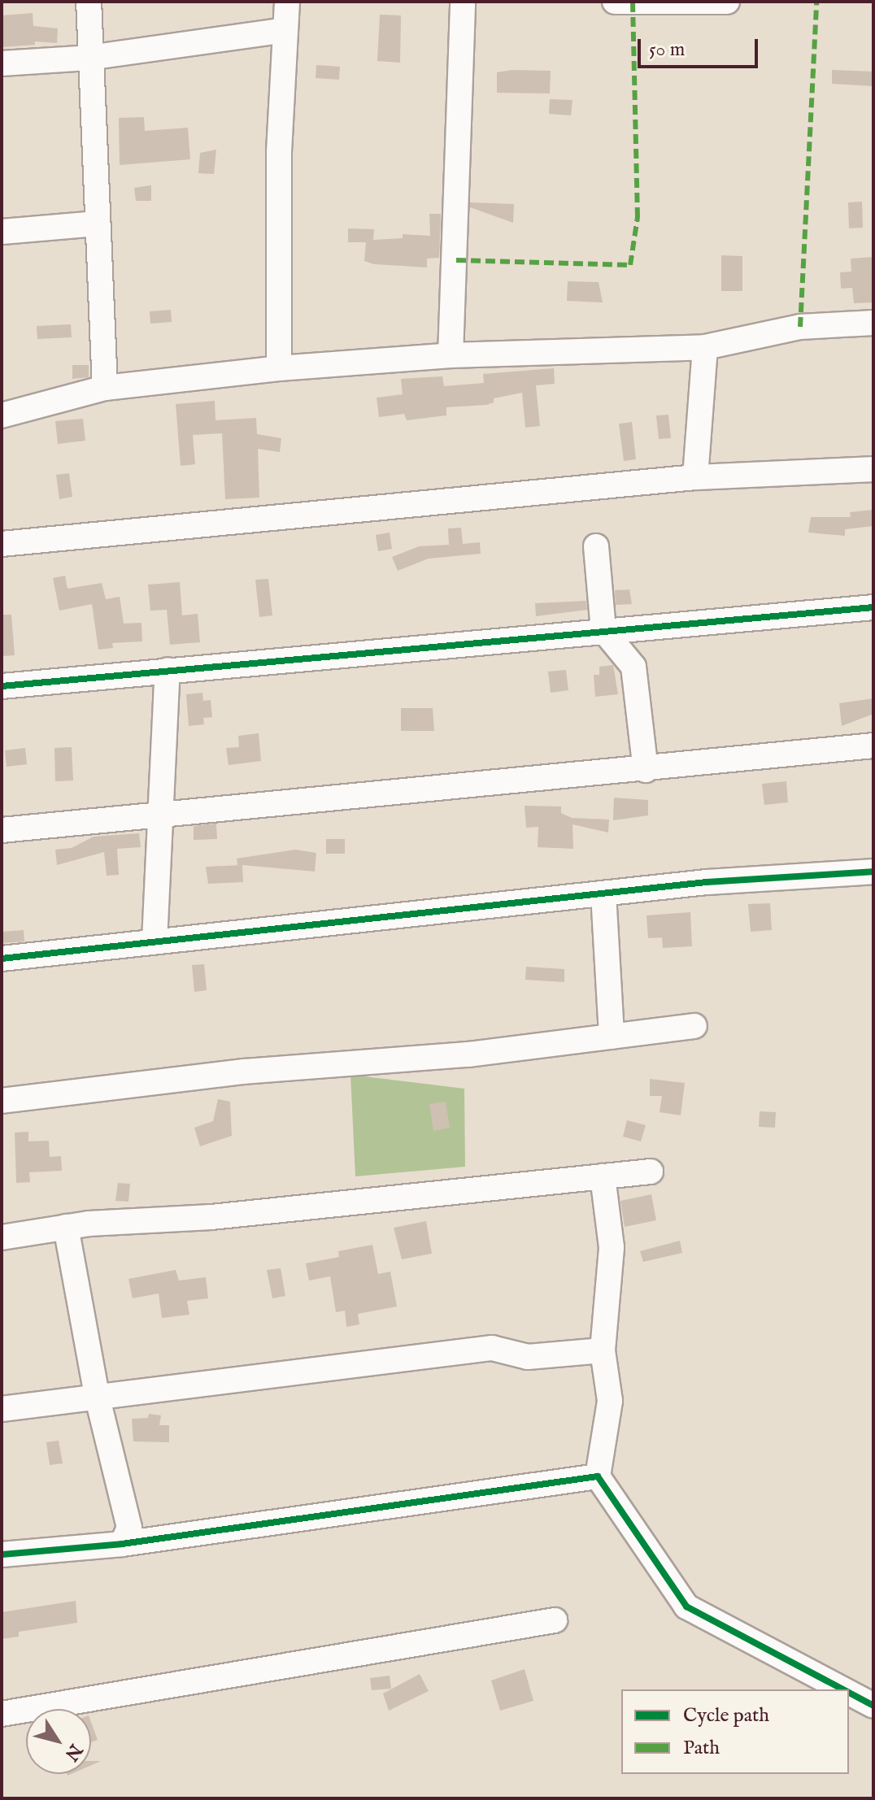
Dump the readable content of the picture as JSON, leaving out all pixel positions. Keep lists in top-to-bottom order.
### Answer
{
  "legend": ["Cycle path", "Path"],
  "scale_bar": "50 m",
  "north": "bottom right"
}
